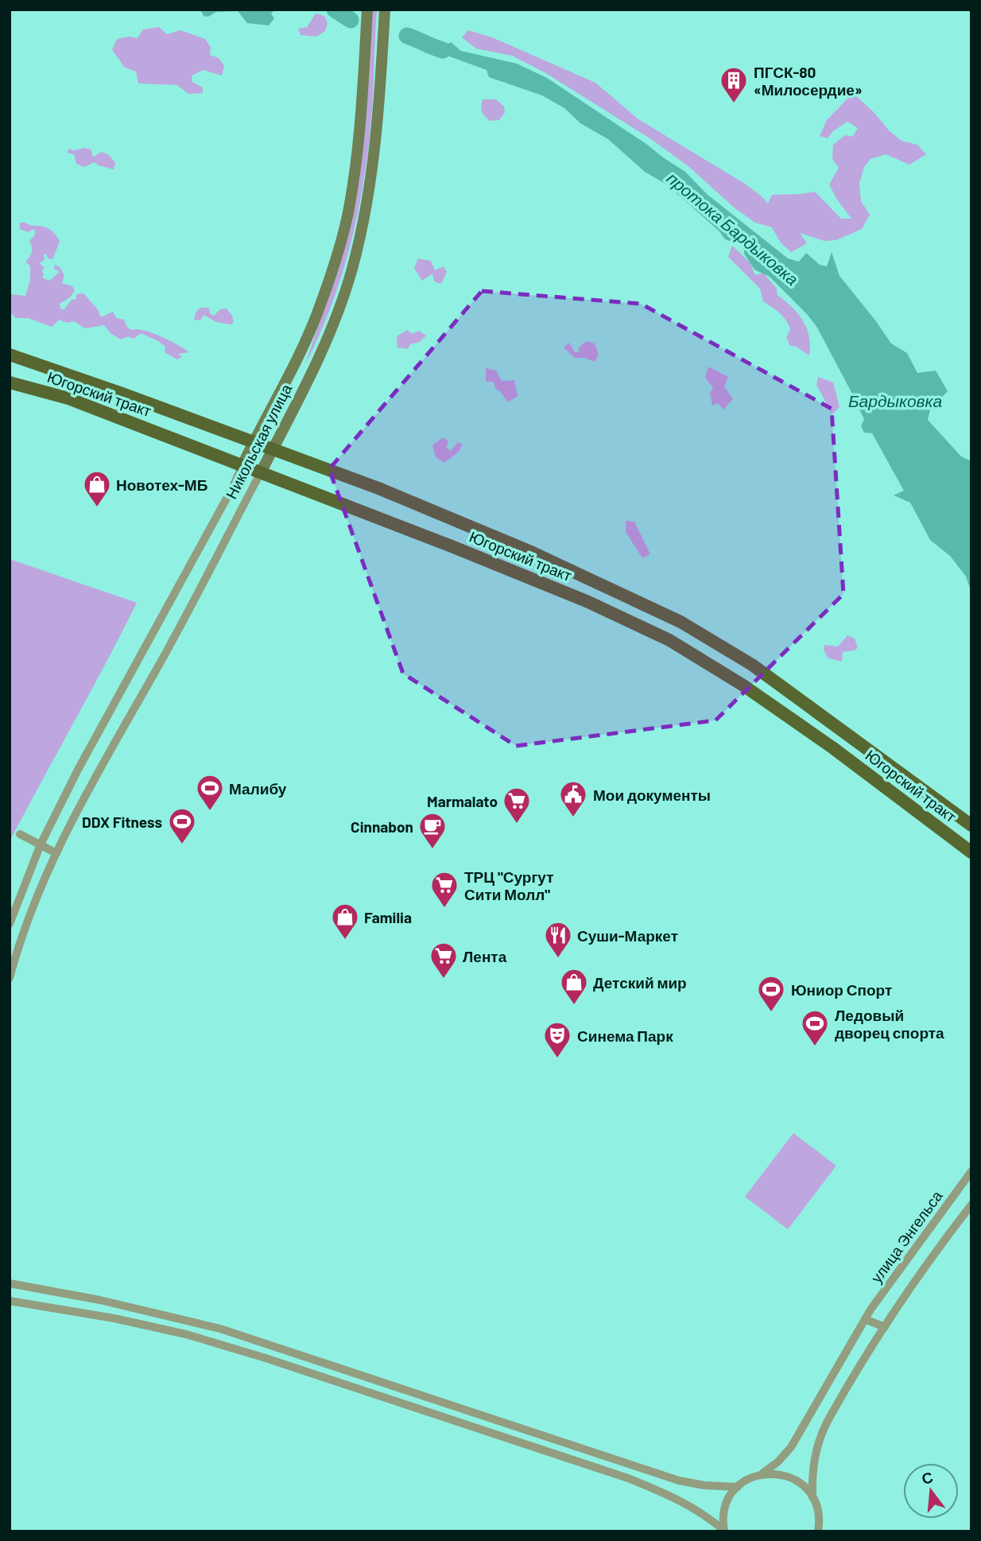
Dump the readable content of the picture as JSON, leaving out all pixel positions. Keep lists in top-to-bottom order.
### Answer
{
  "streets": {
    "main road": ["Югорский тракт"],
    "street": ["Никольская улица", "улица Энгельса"]
  },
  "crossings": [
    ["Югорский тракт", "Никольская улица"]
  ],
  "water": ["протока Бардыковка", "Бардыковка"],
  "places": {
    "building": ["ПГСК-80 «Милосердие»"],
    "shop": ["Новотех-МБ", "Familia", "Детский мир"],
    "sports": [
      "Малибу",
      "DDX Fitness",
      "Юниор Спорт",
      "Ледовый дворец спорта"
    ],
    "public building": ["Мои документы"],
    "supermarket": ["Marmalato", "ТРЦ \"Сургут Сити Молл\"", "Лента"],
    "cafe": ["Cinnabon"],
    "restaurant": ["Суши-Маркет"],
    "theatre": ["Синема Парк"]
  },
  "north": "top"
}
